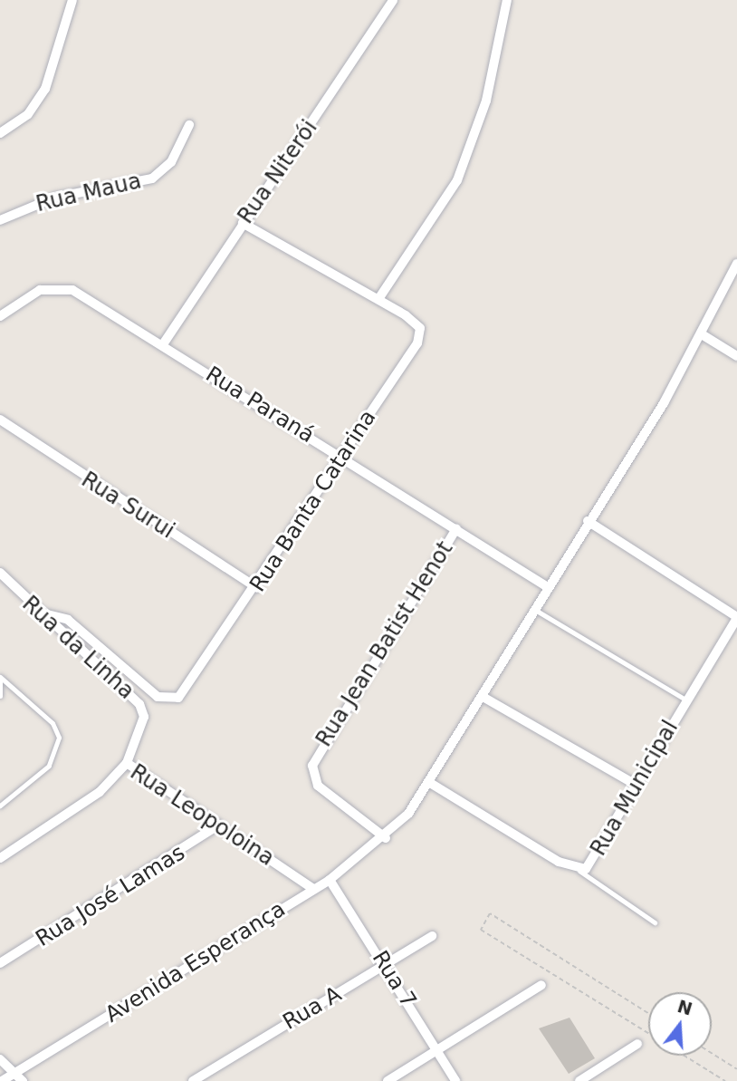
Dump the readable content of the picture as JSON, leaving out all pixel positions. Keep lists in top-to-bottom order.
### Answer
{
  "streets": {
    "street": [
      "Rua Niterói",
      "Rua Maua",
      "Rua Paraná",
      "Rua Banta Catarina",
      "Rua Surui",
      "Rua Jean Batist Henot",
      "Rua da Linha",
      "Rua Municipal",
      "Rua Leopoloina",
      "Rua José Lamas",
      "Avenida Esperança",
      "Rua 7",
      "Rua A"
    ]
  },
  "crossings": [
    ["Rua Niterói", "Rua Paraná"],
    ["Rua Niterói", "Rua Banta Catarina"],
    ["Rua Paraná", "Rua Banta Catarina"],
    ["Rua Paraná", "Rua Jean Batist Henot"],
    ["Rua Banta Catarina", "Rua Surui"],
    ["Rua Banta Catarina", "Rua da Linha"],
    ["Rua Jean Batist Henot", "Avenida Esperança"],
    ["Rua da Linha", "Rua Leopoloina"],
    ["Rua Leopoloina", "Rua José Lamas"],
    ["Rua Leopoloina", "Avenida Esperança"],
    ["Avenida Esperança", "Rua 7"],
    ["Rua 7", "Rua A"]
  ],
  "north": "top"
}
